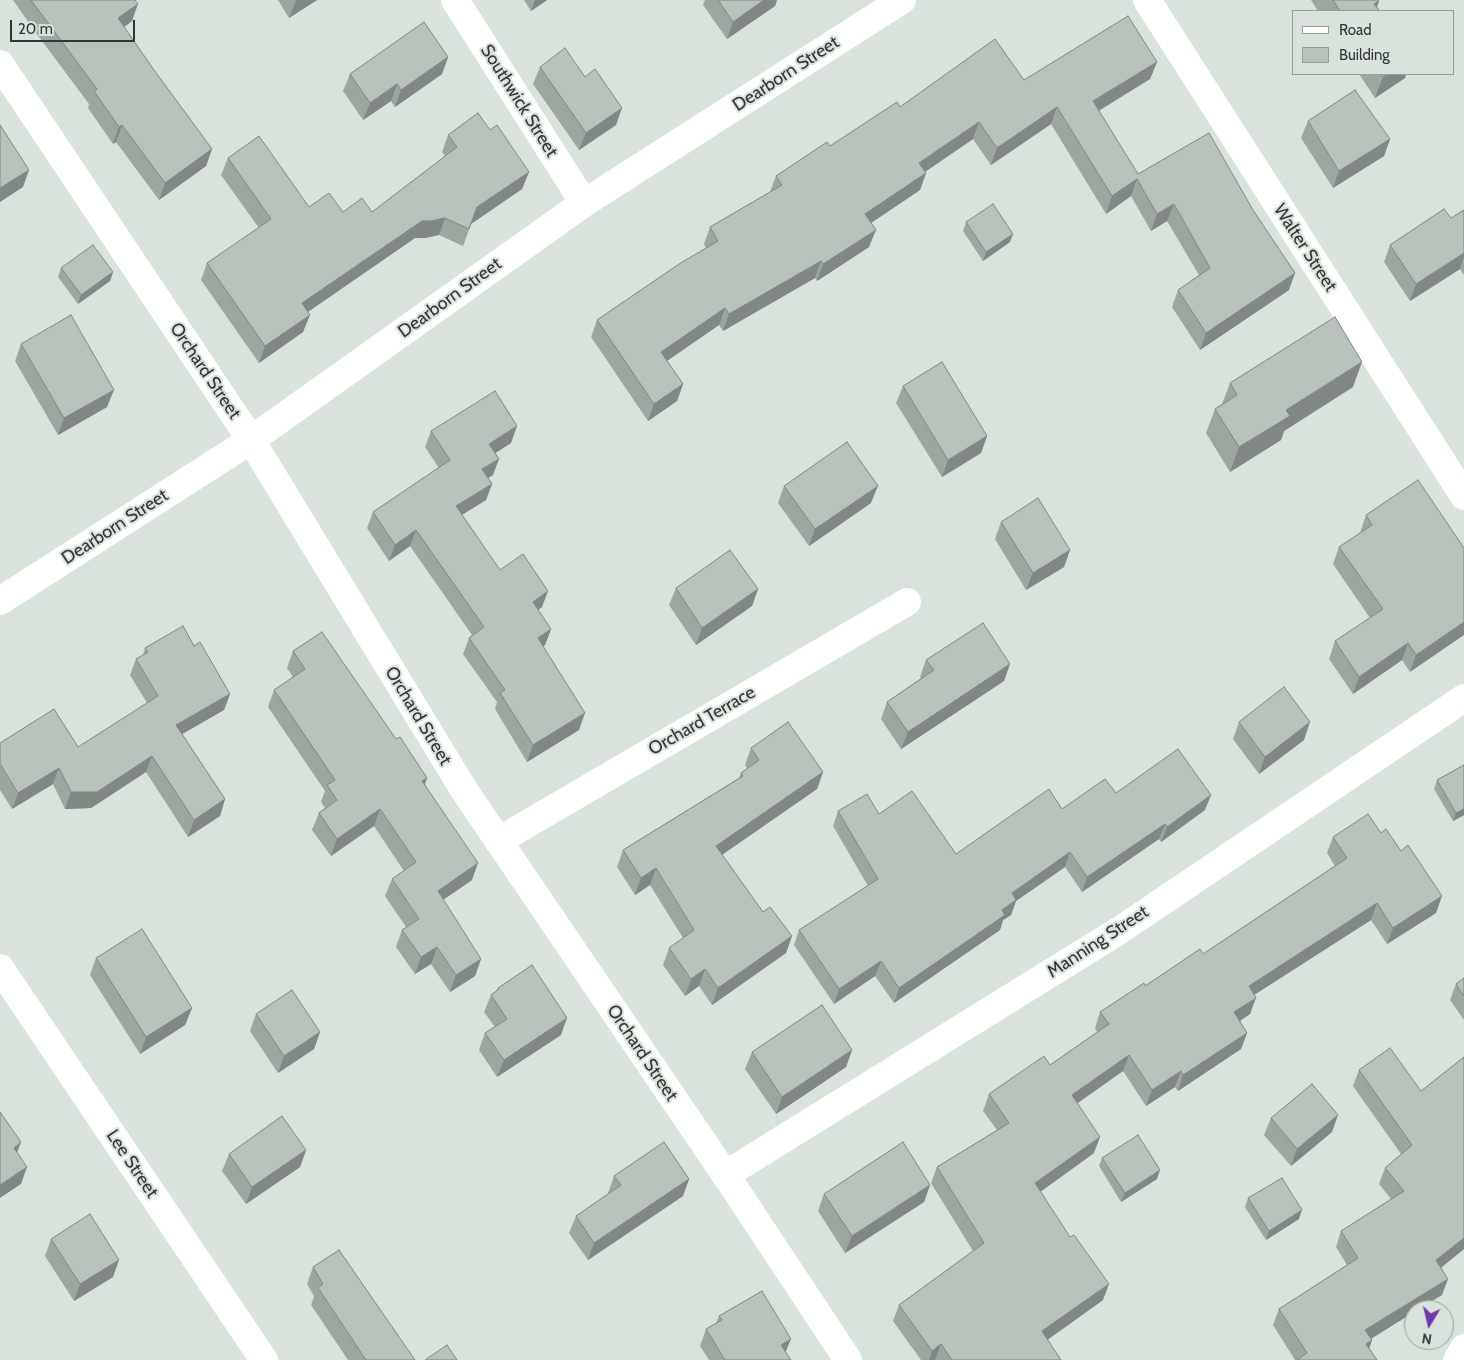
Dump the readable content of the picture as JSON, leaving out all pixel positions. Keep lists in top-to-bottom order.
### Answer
{
  "streets": {
    "street": [
      "Dearborn Street",
      "Southwick Street",
      "Walter Street",
      "Orchard Street",
      "Orchard Terrace",
      "Manning Street",
      "Lee Street"
    ]
  },
  "crossings": [
    ["Dearborn Street", "Southwick Street"],
    ["Dearborn Street", "Orchard Street"],
    ["Orchard Street", "Orchard Terrace"],
    ["Orchard Street", "Manning Street"]
  ],
  "legend": ["Road", "Building"],
  "scale_bar": "20 m",
  "north": "bottom"
}
